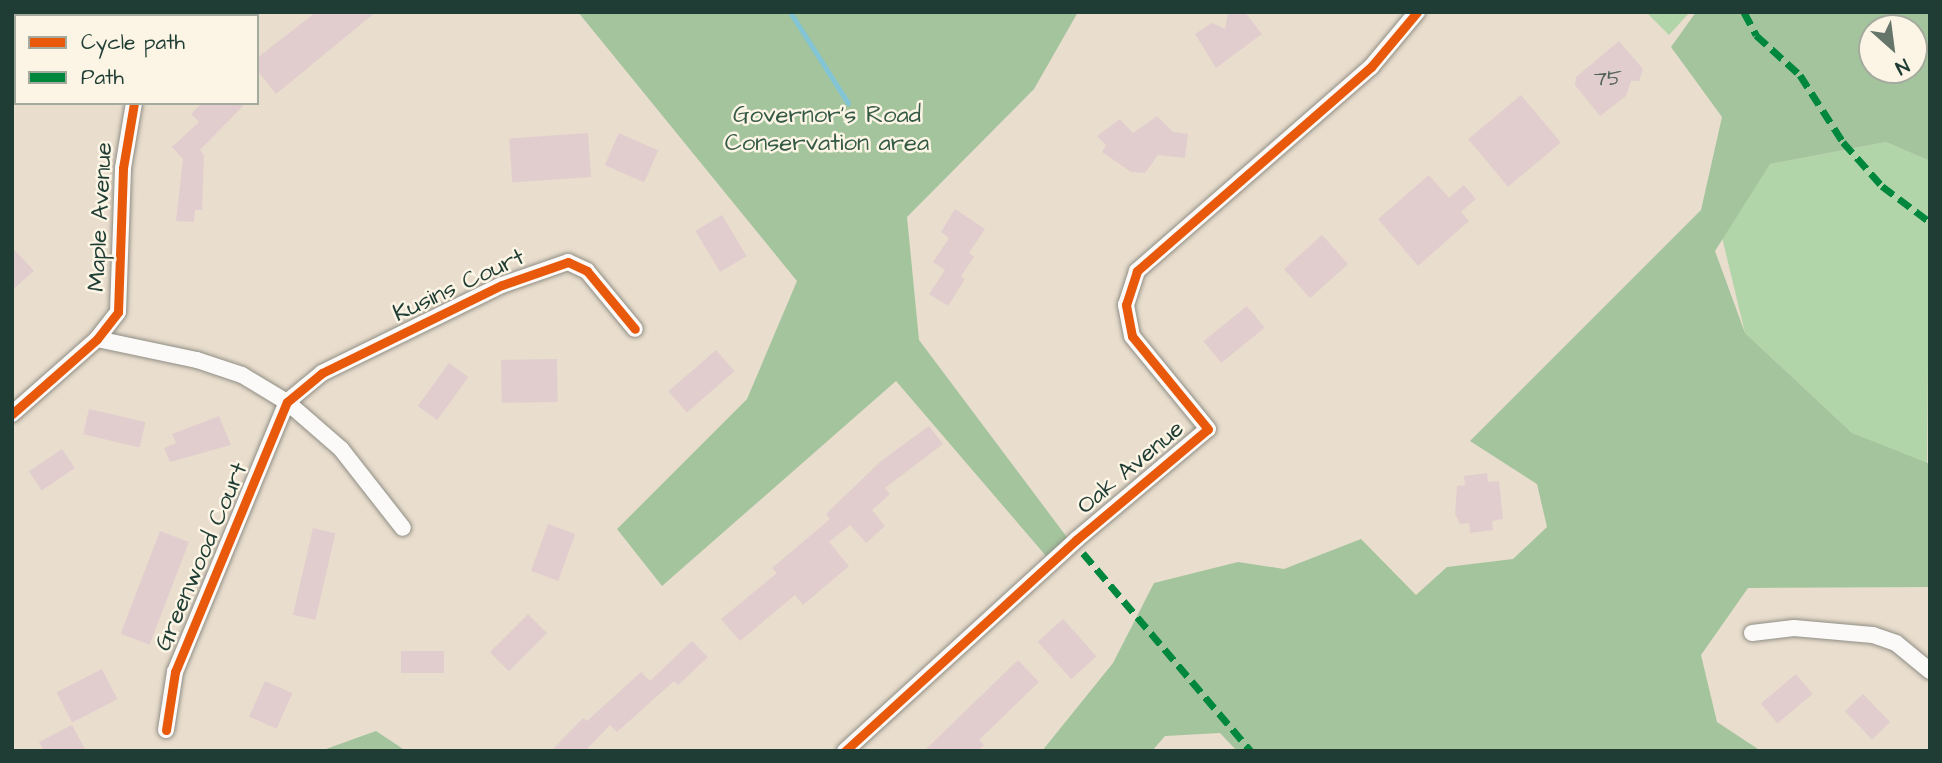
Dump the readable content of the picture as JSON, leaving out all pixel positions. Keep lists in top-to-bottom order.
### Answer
{
  "streets": {
    "street": [
      "Maple Avenue",
      "Kusins Court",
      "Oak Avenue",
      "Greenwood Court"
    ]
  },
  "crossings": [
    ["Kusins Court", "Greenwood Court"]
  ],
  "parks": ["Governor's Road Conservation area"],
  "house_numbers": ["75"],
  "legend": ["Cycle path", "Path"],
  "north": "bottom right"
}
